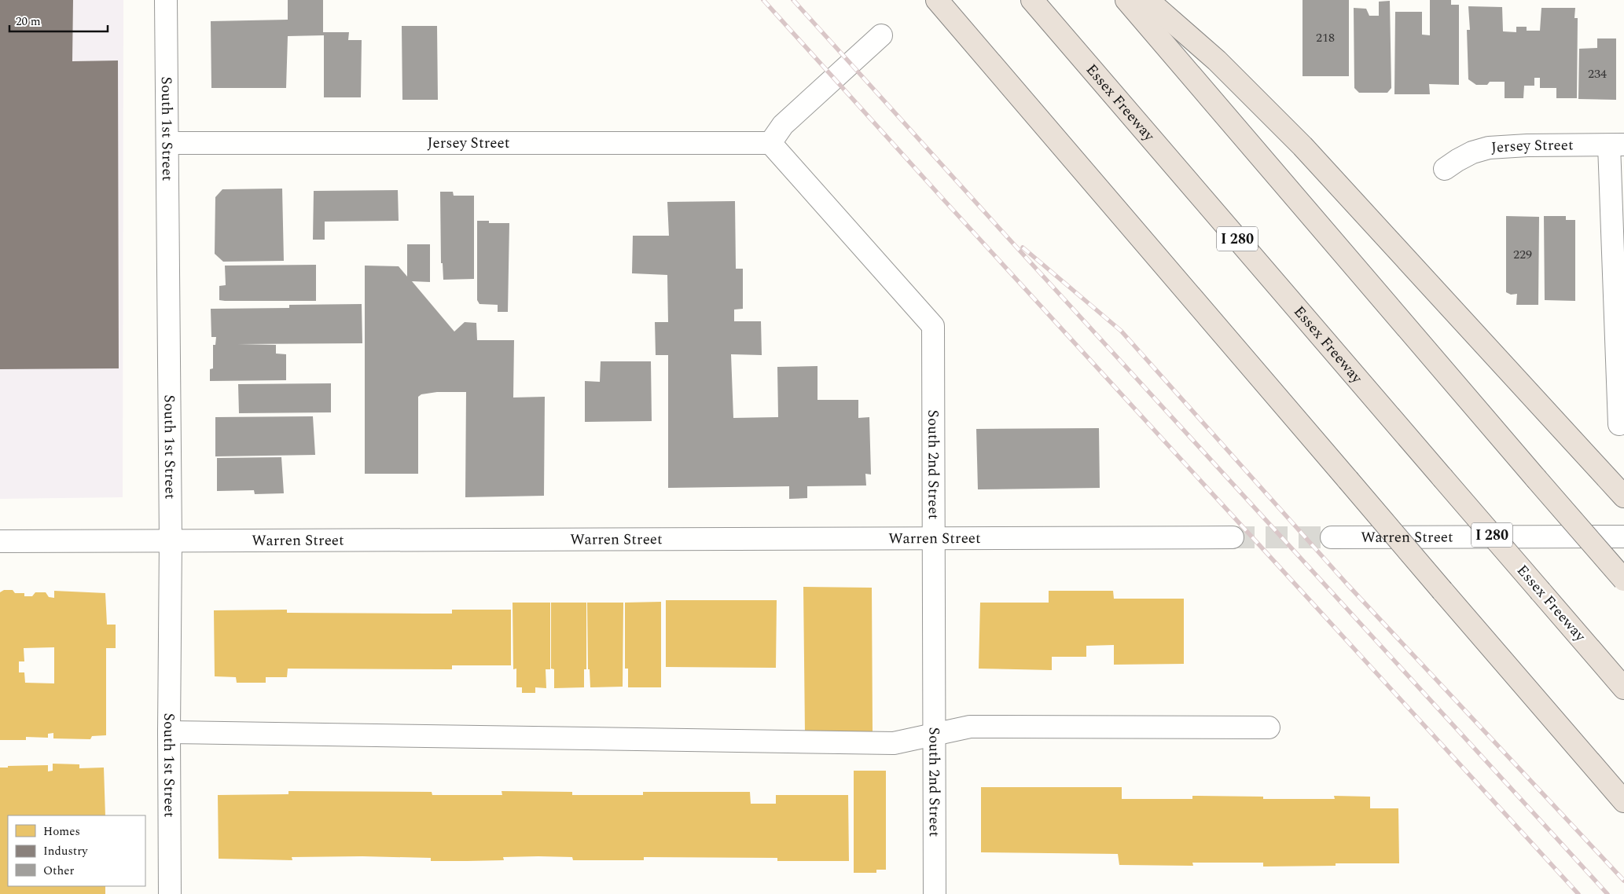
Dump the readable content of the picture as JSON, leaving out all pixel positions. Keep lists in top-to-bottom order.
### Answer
{
  "streets": {
    "highway": ["Essex Freeway", "I 280"],
    "street": [
      "South 1st Street",
      "Jersey Street",
      "South 2nd Street",
      "Warren Street"
    ]
  },
  "crossings": [
    ["South 1st Street", "Jersey Street"],
    ["South 1st Street", "Warren Street"],
    ["Jersey Street", "South 2nd Street"],
    ["South 2nd Street", "Warren Street"]
  ],
  "house_numbers": ["218", "234", "229"],
  "legend": ["Homes", "Industry", "Other"],
  "scale_bar": "20 m"
}
